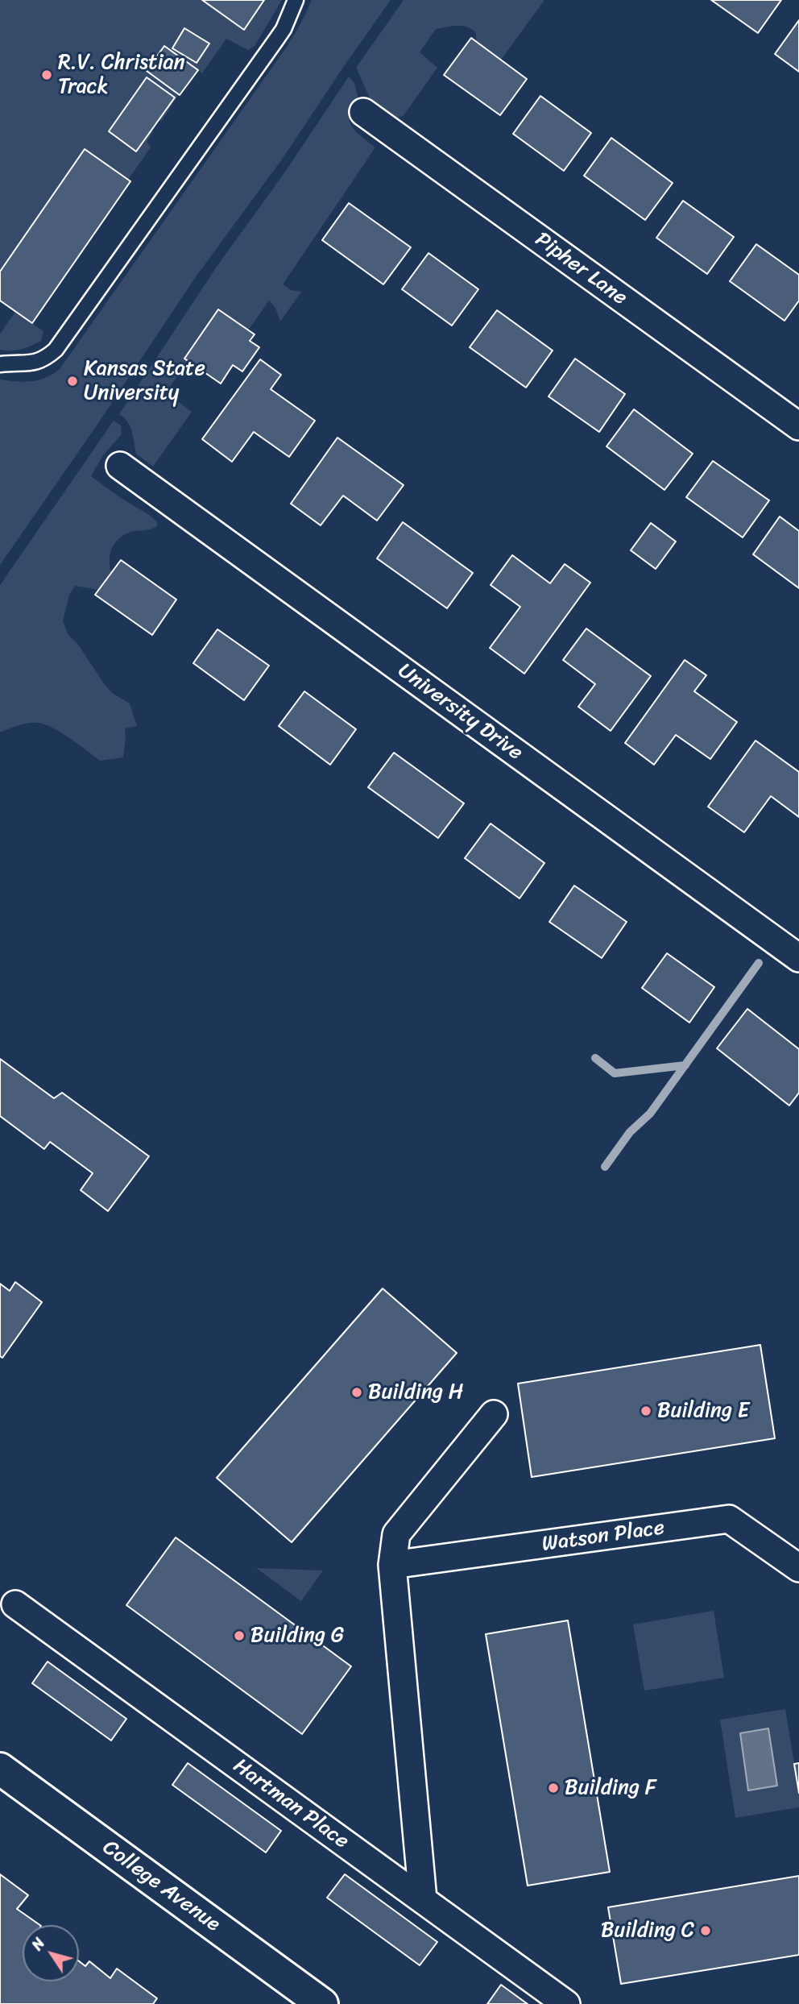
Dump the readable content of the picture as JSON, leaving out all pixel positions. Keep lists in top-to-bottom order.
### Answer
{
  "streets": {
    "street": [
      "Pipher Lane",
      "University Drive",
      "Watson Place",
      "Hartman Place",
      "College Avenue"
    ]
  },
  "places": [
    "R.V. Christian Track",
    "Kansas State University",
    "Building H",
    "Building E",
    "Building G",
    "Building F",
    "Building C"
  ],
  "north": "top left"
}
